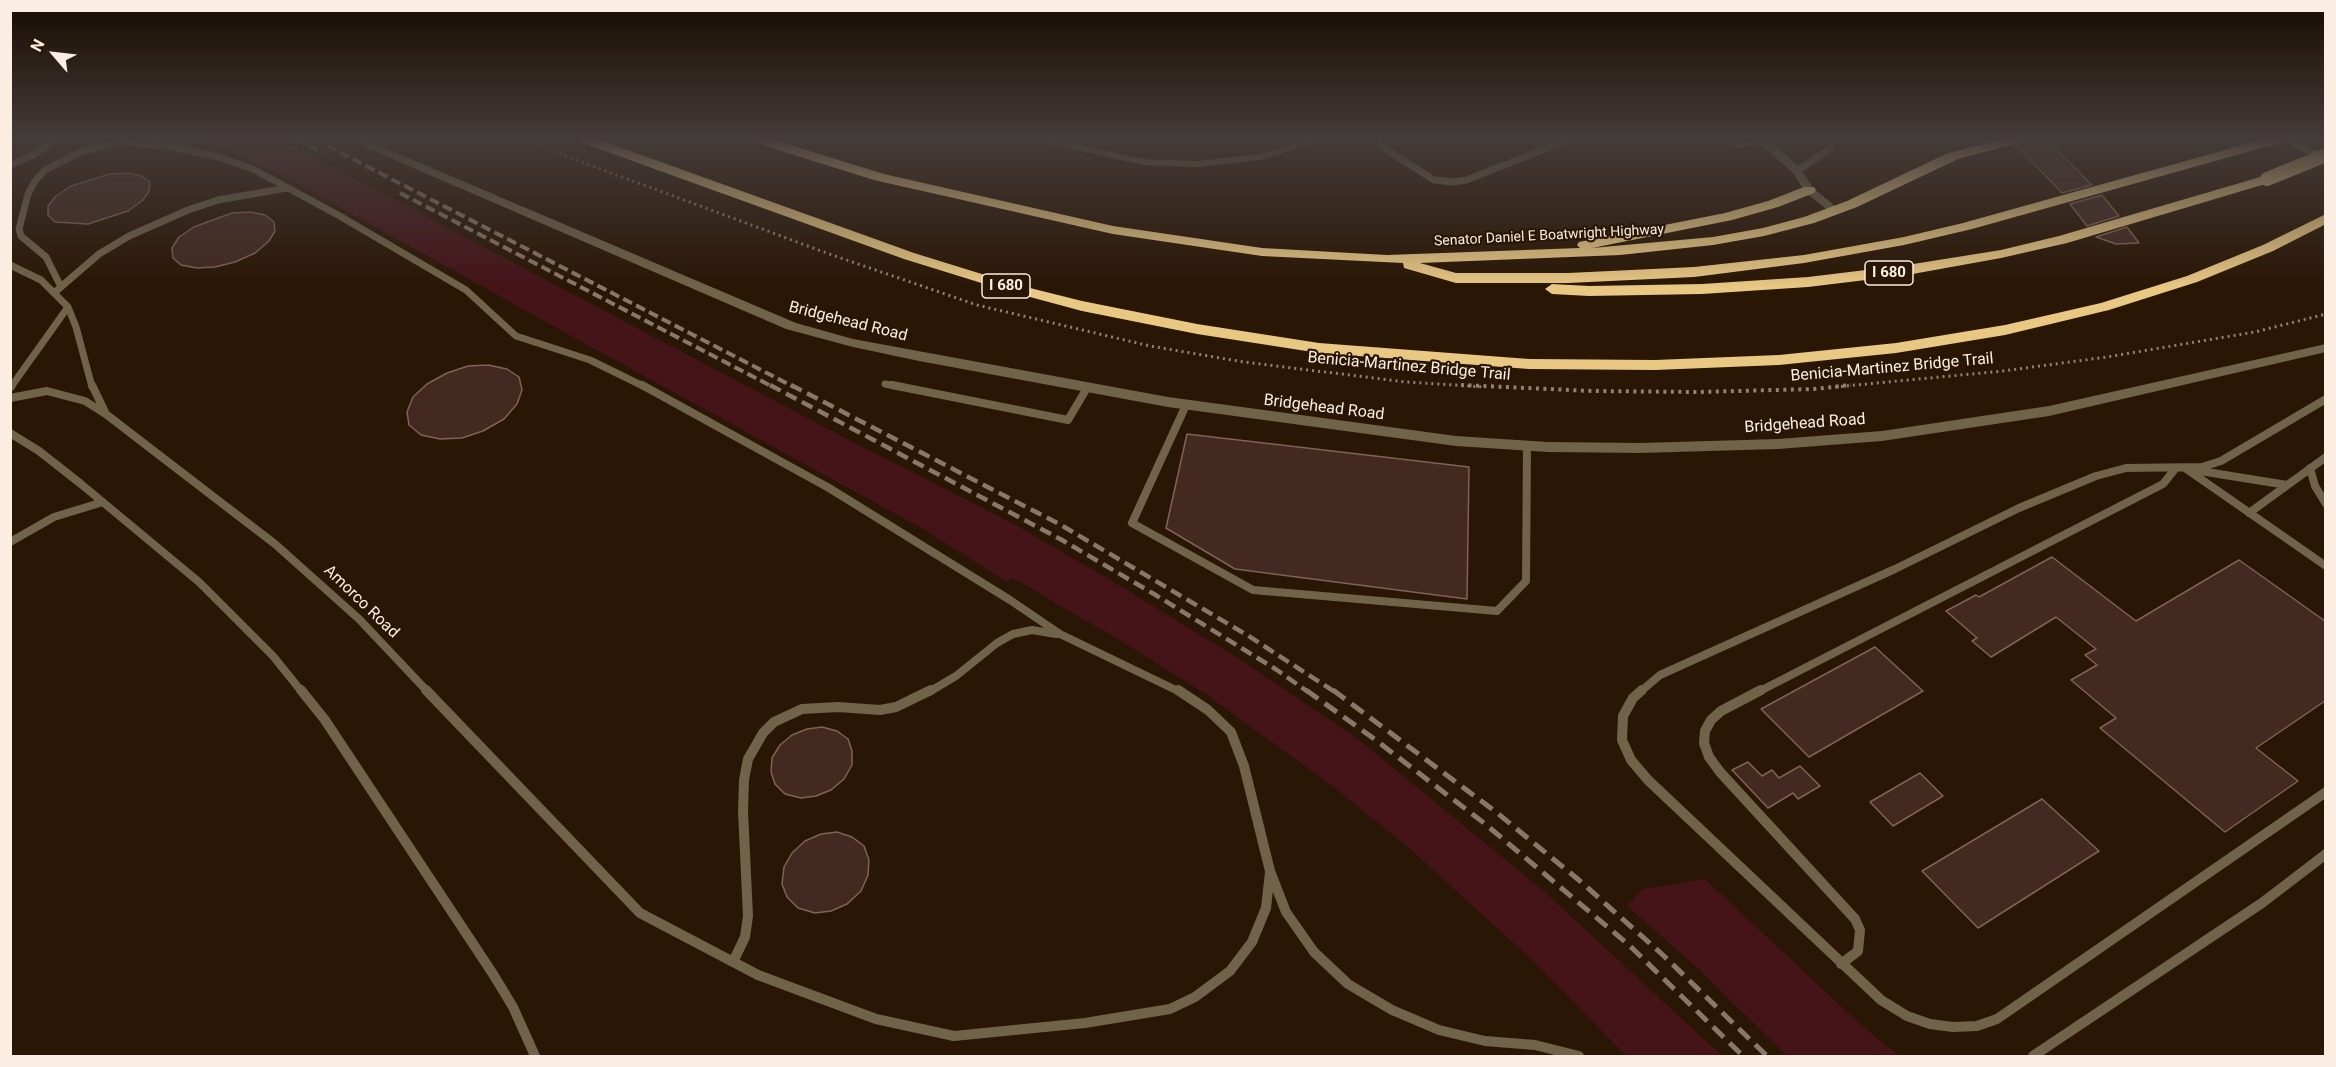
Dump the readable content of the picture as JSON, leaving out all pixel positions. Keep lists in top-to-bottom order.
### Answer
{
  "streets": {
    "highway": ["Senator Daniel E Boatwright Highway", "I 680"],
    "street": ["Bridgehead Road"],
    "lane": ["Amorco Road"],
    "path": ["Benicia-Martinez Bridge Trail"]
  },
  "north": "top left"
}
